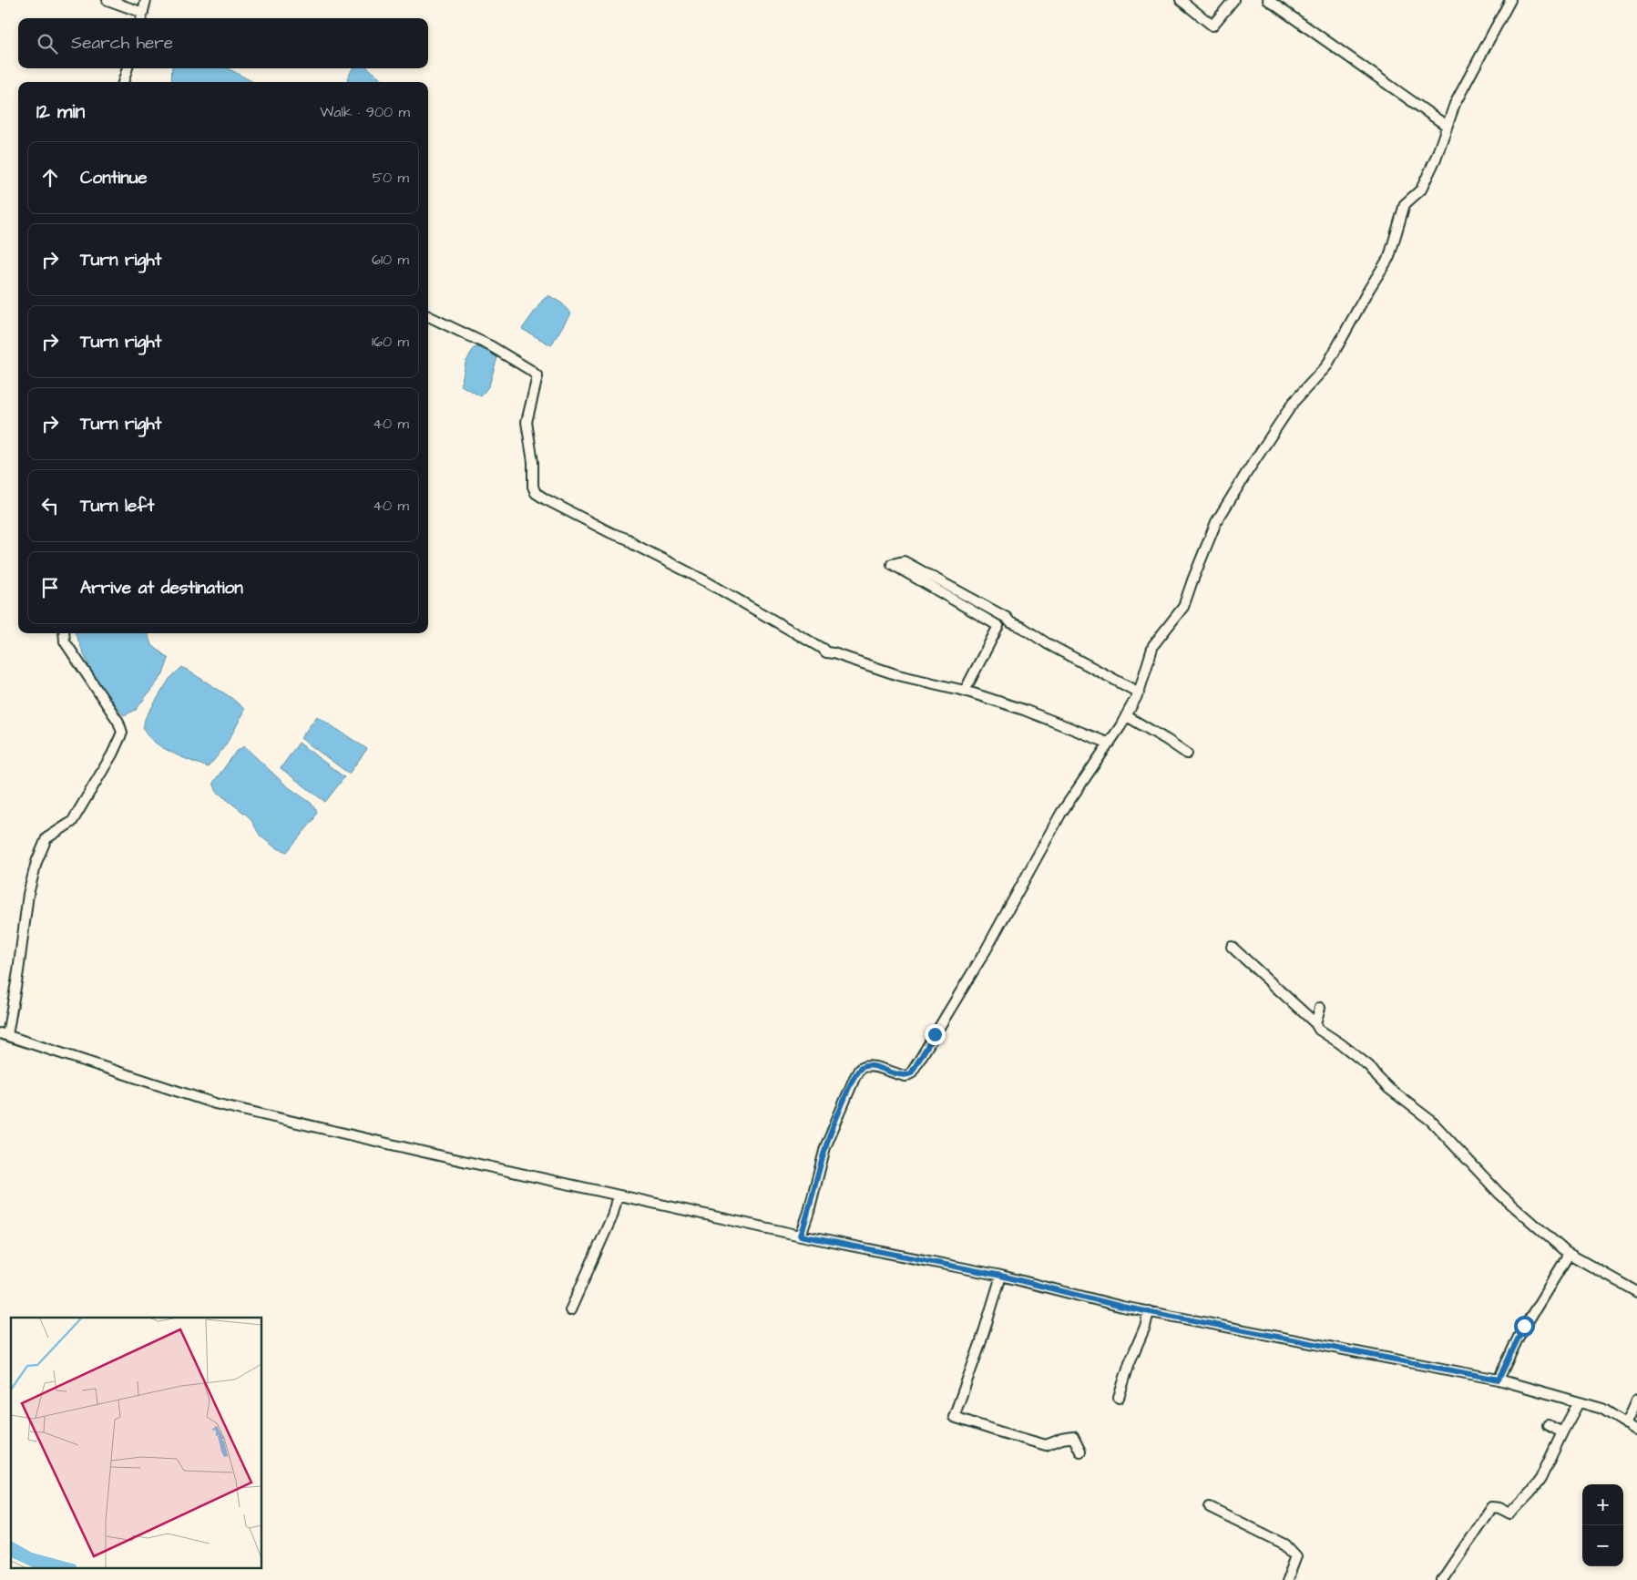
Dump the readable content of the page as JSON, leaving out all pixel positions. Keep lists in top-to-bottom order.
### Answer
{
  "page": {
    "search": "Search here",
    "heading": ["12 min", "Walk · 900 m"],
    "list": [
      ["Continue", "50 m"],
      ["Turn right", "610 m"],
      ["Turn right", "160 m"],
      ["Turn right", "40 m"],
      ["Turn left", "40 m"],
      "Arrive at destination"
    ],
    "map_buttons": ["+", "−"]
  }
}
